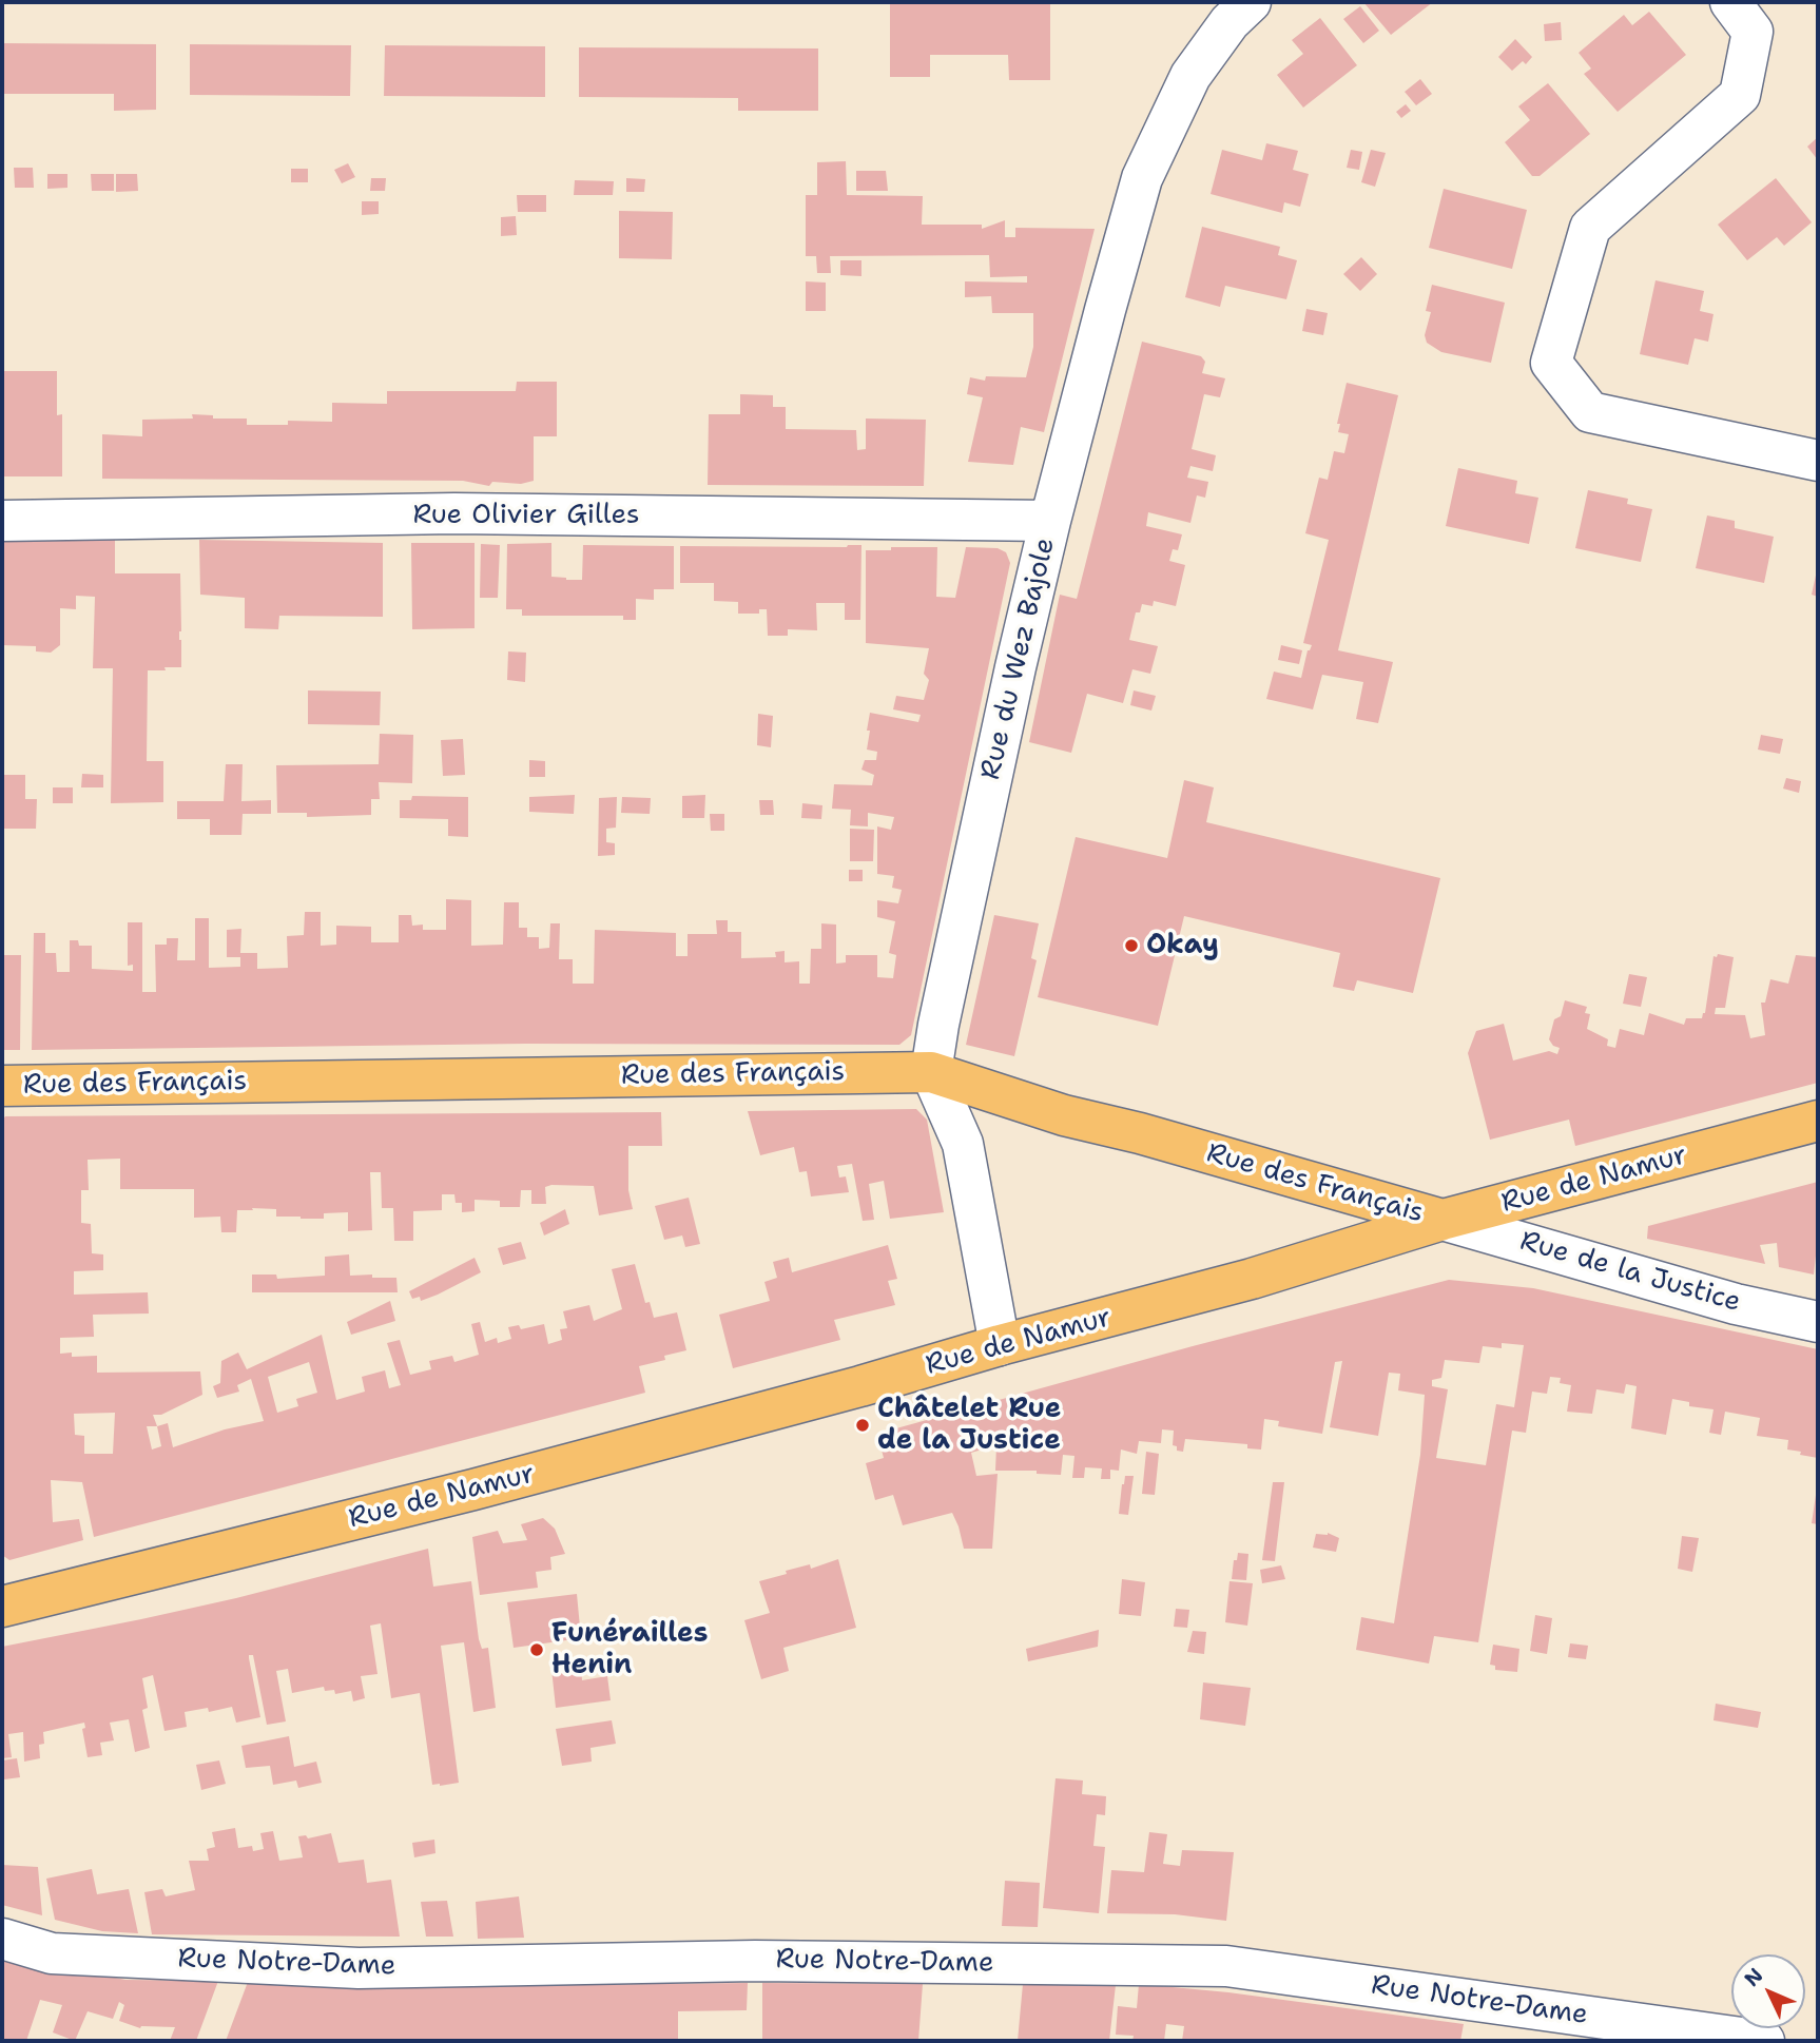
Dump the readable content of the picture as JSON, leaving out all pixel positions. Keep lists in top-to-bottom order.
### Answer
{
  "streets": {
    "main road": ["Rue des Français", "Rue de Namur"],
    "street": [
      "Rue Olivier Gilles",
      "Rue du Wez Bajole",
      "Rue de la Justice",
      "Rue Notre-Dame"
    ]
  },
  "crossings": [
    ["Rue Olivier Gilles", "Rue du Wez Bajole"],
    ["Rue du Wez Bajole", "Rue des Français"],
    ["Rue des Français", "Rue de Namur"],
    ["Rue des Français", "Rue de la Justice"],
    ["Rue de Namur", "Rue de la Justice"]
  ],
  "places": ["Okay", "Châtelet Rue de la Justice", "Funérailles Henin"],
  "north": "top left"
}
